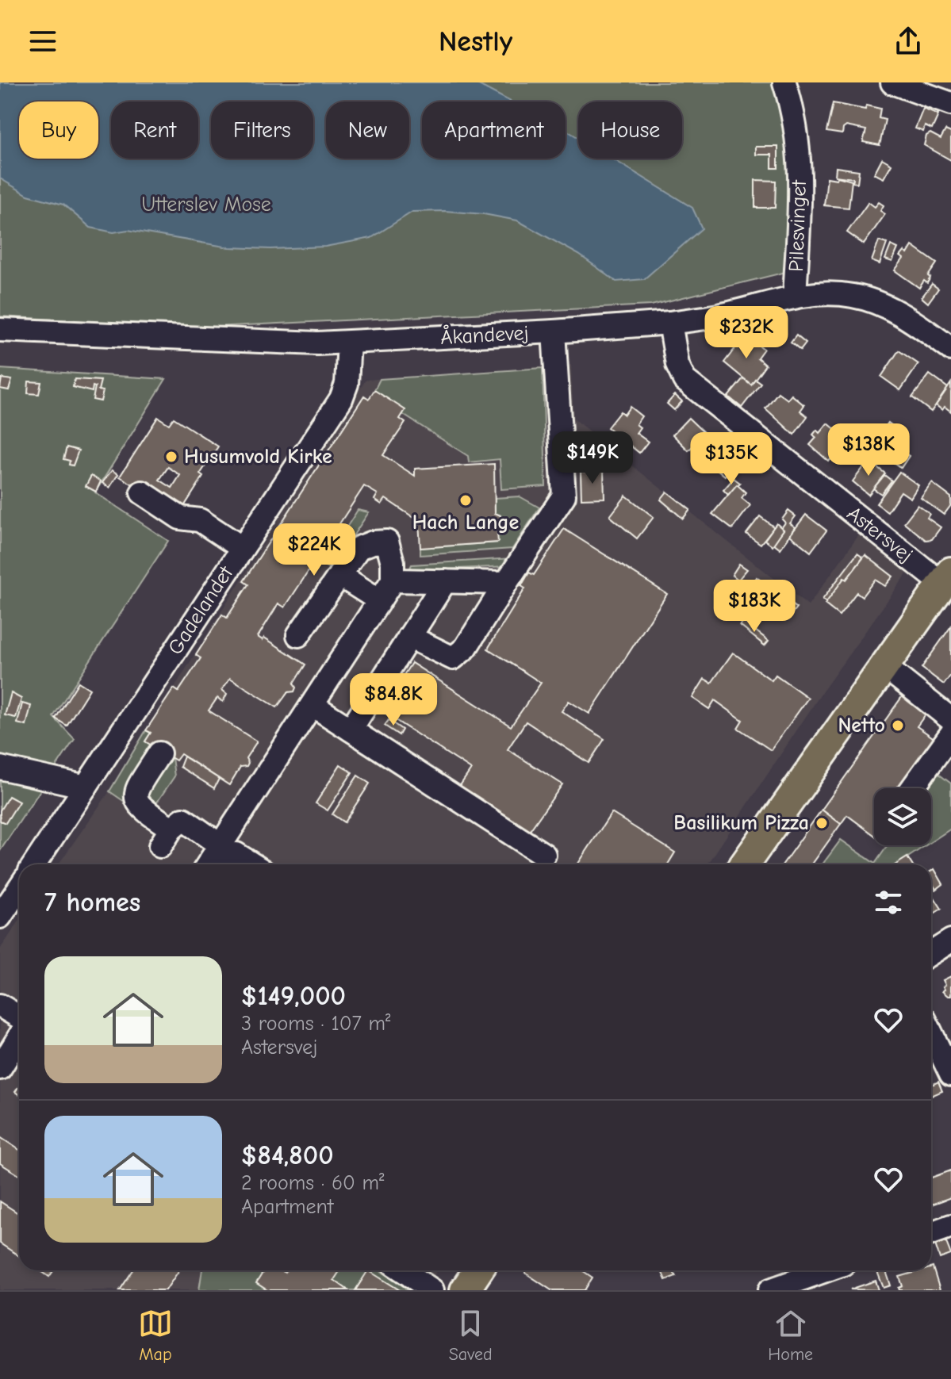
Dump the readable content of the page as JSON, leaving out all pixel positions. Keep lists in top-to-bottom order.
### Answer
{
  "streets": {
    "street": [
      "Pilesvinget",
      "Åkandevej",
      "Astersvej",
      "Gadelandet"
    ]
  },
  "crossings": [
    ["Pilesvinget", "Åkandevej"],
    ["Åkandevej", "Astersvej"],
    ["Åkandevej", "Gadelandet"]
  ],
  "parks": ["Utterslev Mose"],
  "places": [
    "Husumvold Kirke",
    "Hach Lange",
    "Netto",
    "Basilikum Pizza"
  ],
  "page": {
    "header": "Nestly",
    "chip": [
      "Buy",
      "Rent",
      "Filters",
      "New",
      "Apartment",
      "House"
    ],
    "price": [
      "$232K",
      "$138K",
      "$149K",
      "$135K",
      "$224K",
      "$183K",
      "$84.8K"
    ],
    "heading": "7 homes",
    "list": [
      {
        "name": "$149,000",
        "note": "3 rooms · 107 m² · Astersvej"
      },
      {
        "name": "$84,800",
        "note": "2 rooms · 60 m² · Apartment"
      }
    ],
    "tabs": ["Map", "Saved", "Home"]
  }
}
